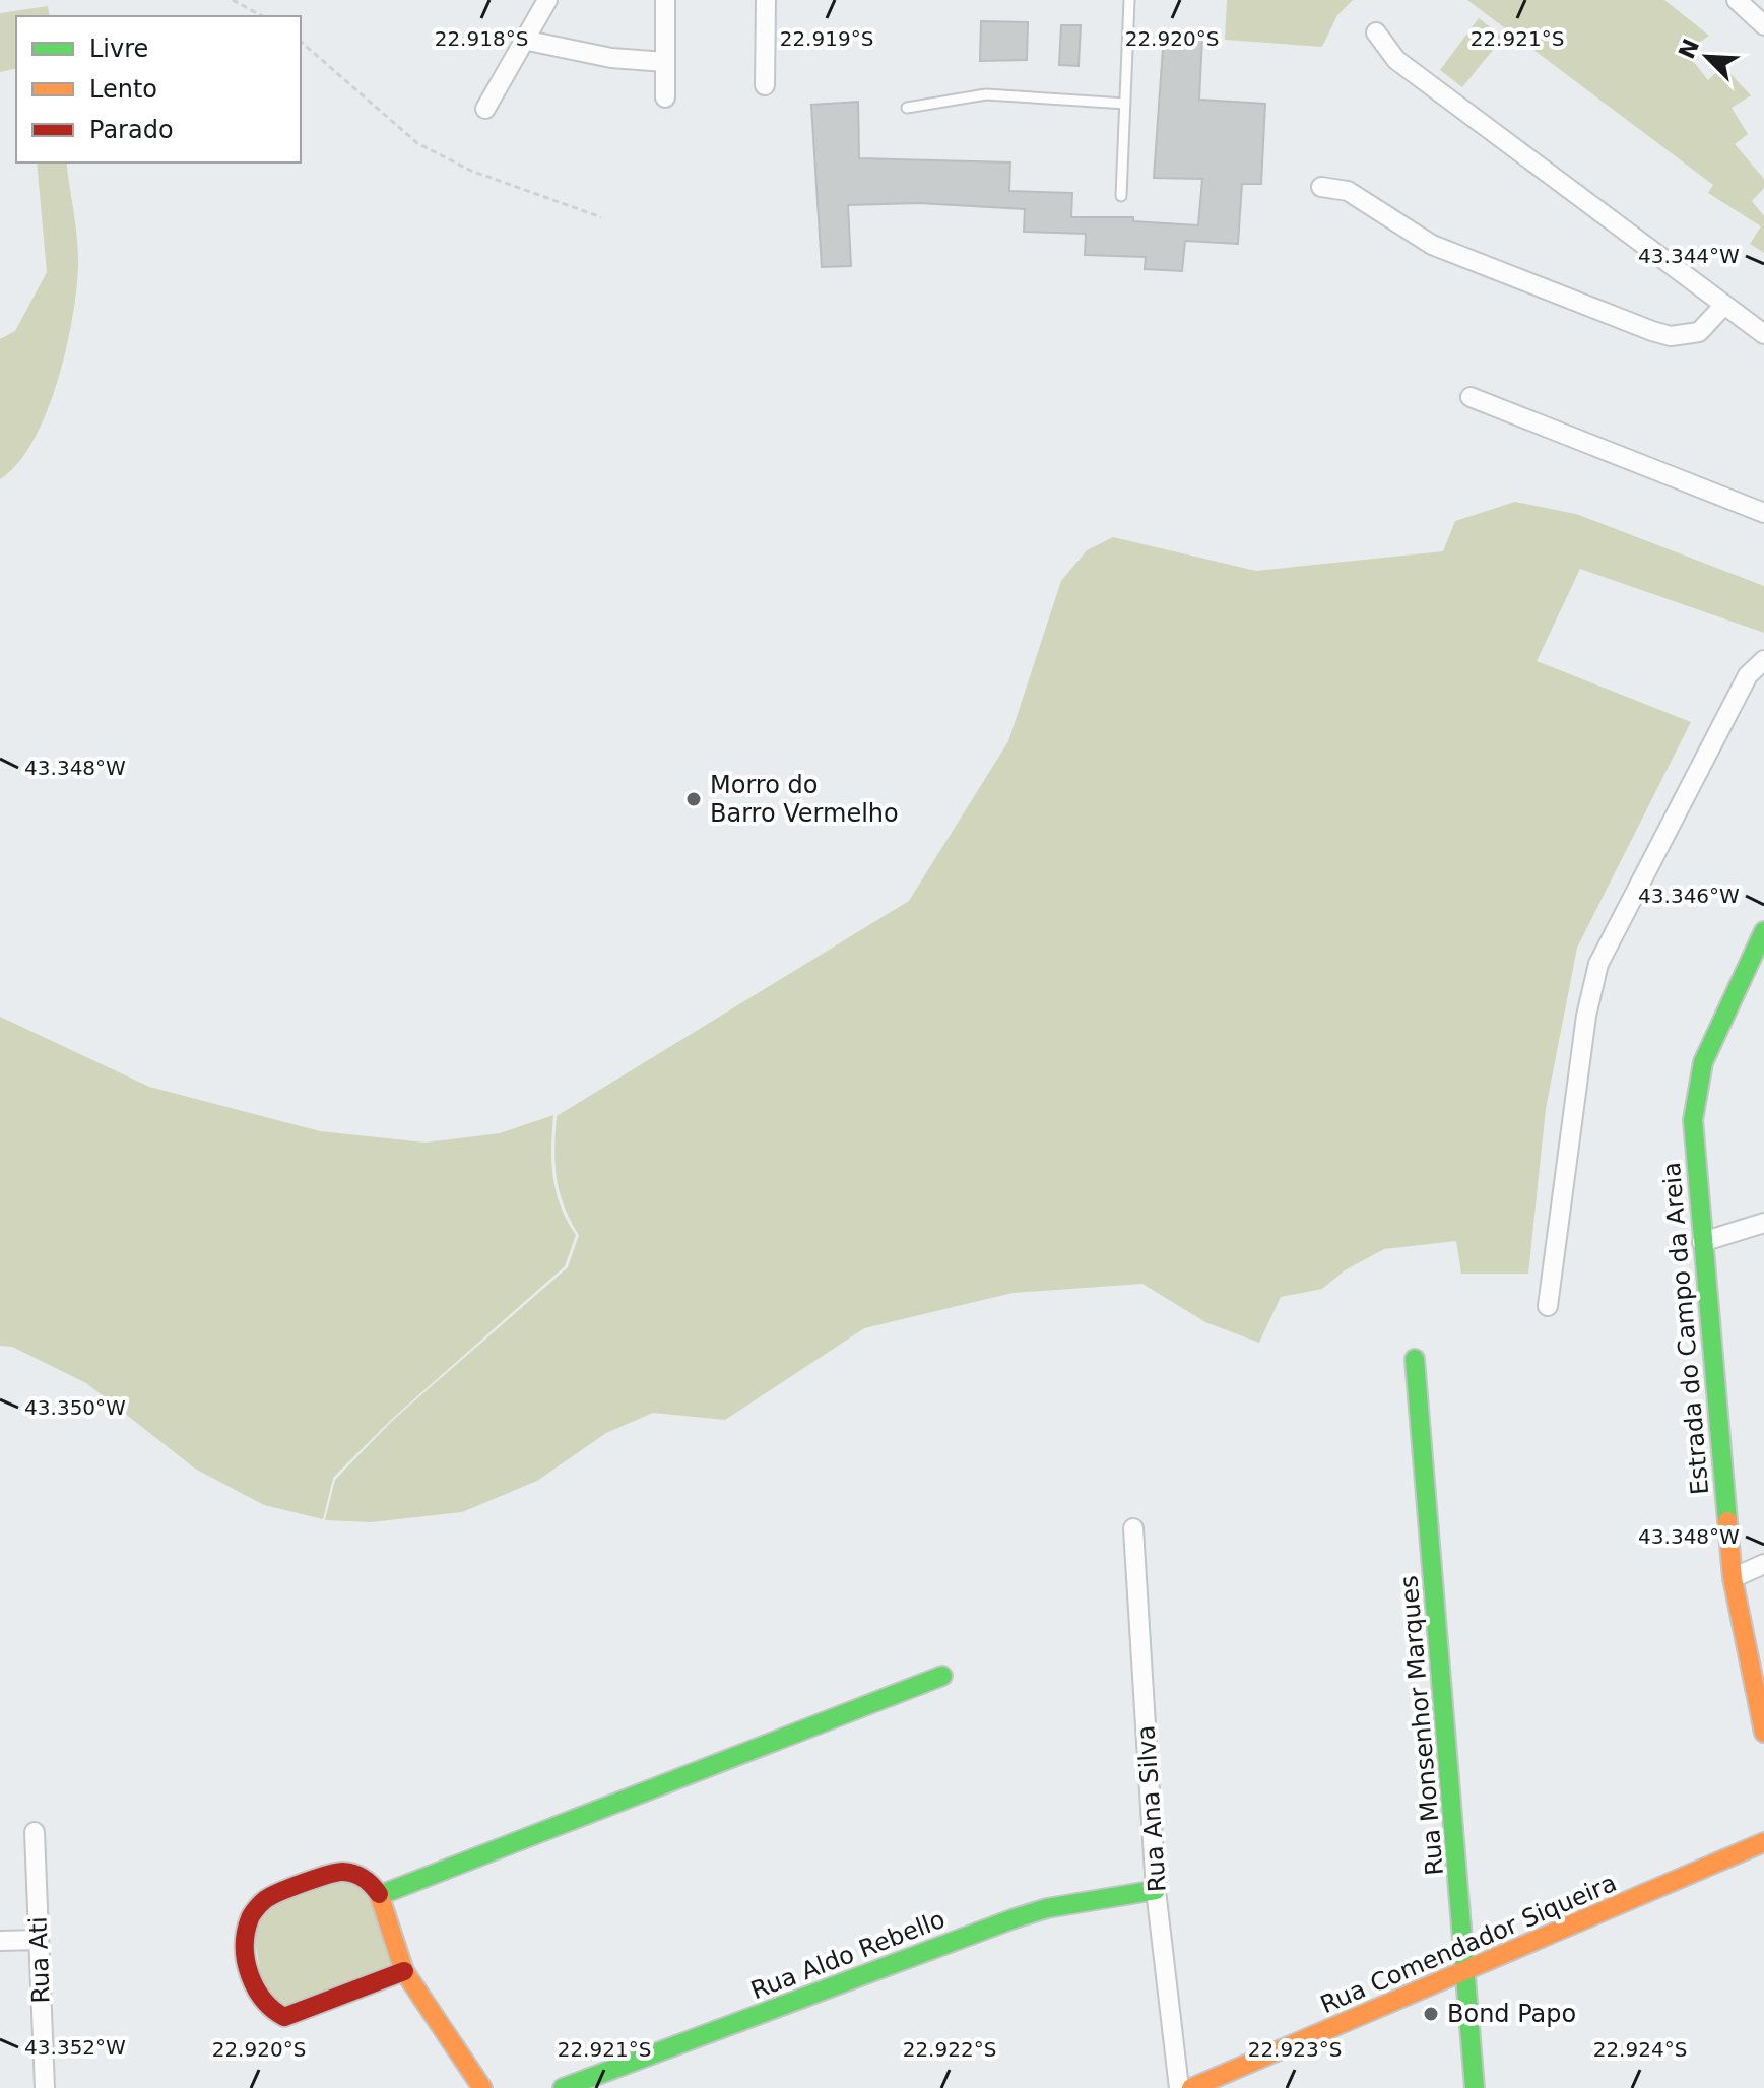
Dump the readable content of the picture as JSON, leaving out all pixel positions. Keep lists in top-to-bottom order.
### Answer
{
  "streets": {
    "street": [
      "Estrada do Campo da Areia",
      "Rua Monsenhor Marques",
      "Rua Ana Silva",
      "Rua Comendador Siqueira",
      "Rua Aldo Rebello",
      "Rua Ati"
    ]
  },
  "crossings": [
    ["Rua Monsenhor Marques", "Rua Comendador Siqueira"],
    ["Rua Ana Silva", "Rua Aldo Rebello"]
  ],
  "places": ["Morro do Barro Vermelho", "Bond Papo"],
  "legend": ["Livre", "Lento", "Parado"],
  "north": "top left",
  "coordinates": [
    "22.918°S",
    "22.920°S",
    "22.921°S",
    "22.919°S",
    "43.344°W",
    "43.348°W",
    "43.346°W",
    "43.350°W",
    "43.352°W",
    "22.922°S",
    "22.923°S",
    "22.924°S"
  ]
}
